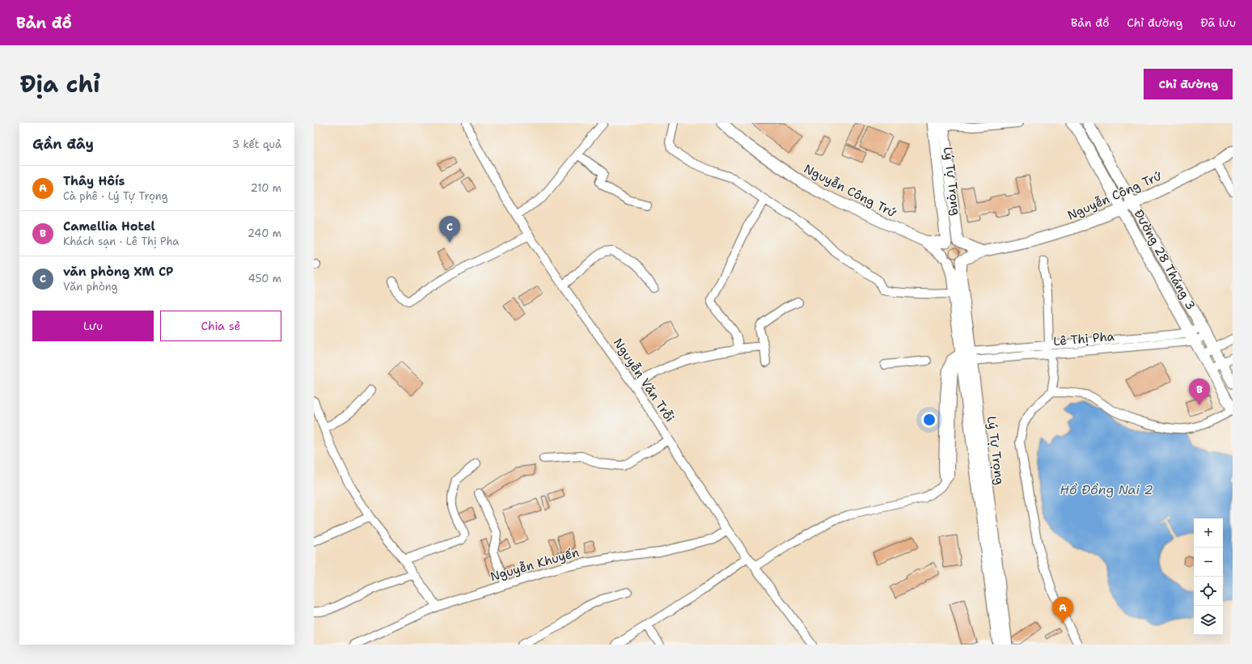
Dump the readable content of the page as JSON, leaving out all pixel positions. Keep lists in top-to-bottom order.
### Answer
{
  "streets": {
    "street": [
      "Lý Tự Trọng",
      "Nguyễn Công Trứ",
      "Đường 28 Tháng 3",
      "Lê Thị Pha",
      "Nguyễn Văn Trỗi",
      "Nguyễn Khuyến"
    ]
  },
  "crossings": [
    ["Lý Tự Trọng", "Nguyễn Công Trứ"],
    ["Lý Tự Trọng", "Lê Thị Pha"],
    ["Nguyễn Công Trứ", "Đường 28 Tháng 3"],
    ["Đường 28 Tháng 3", "Lê Thị Pha"],
    ["Nguyễn Văn Trỗi", "Nguyễn Khuyến"]
  ],
  "water": ["Hồ Đồng Nai 2"],
  "page": {
    "header": "Bản đồ",
    "nav": ["Bản đồ", "Chỉ đường", "Đã lưu"],
    "title": "Địa chỉ",
    "buttons": [
      "Chỉ đường",
      ["Lưu", "Chia sẻ"]
    ],
    "heading": ["Gần đây", "3 kết quả"],
    "list": [
      {
        "mark": "A",
        "name": "Thây Hôís",
        "note": "Cà phê · Lý Tự Trọng",
        "value": "210 m"
      },
      {
        "mark": "B",
        "name": "Camellia Hotel",
        "note": "Khách sạn · Lê Thị Pha",
        "value": "240 m"
      },
      {
        "mark": "C",
        "name": "văn phòng XM CP",
        "note": "Văn phòng",
        "value": "450 m"
      }
    ],
    "pins": ["C", "B", "A"],
    "map_buttons": ["+", "−"]
  }
}
